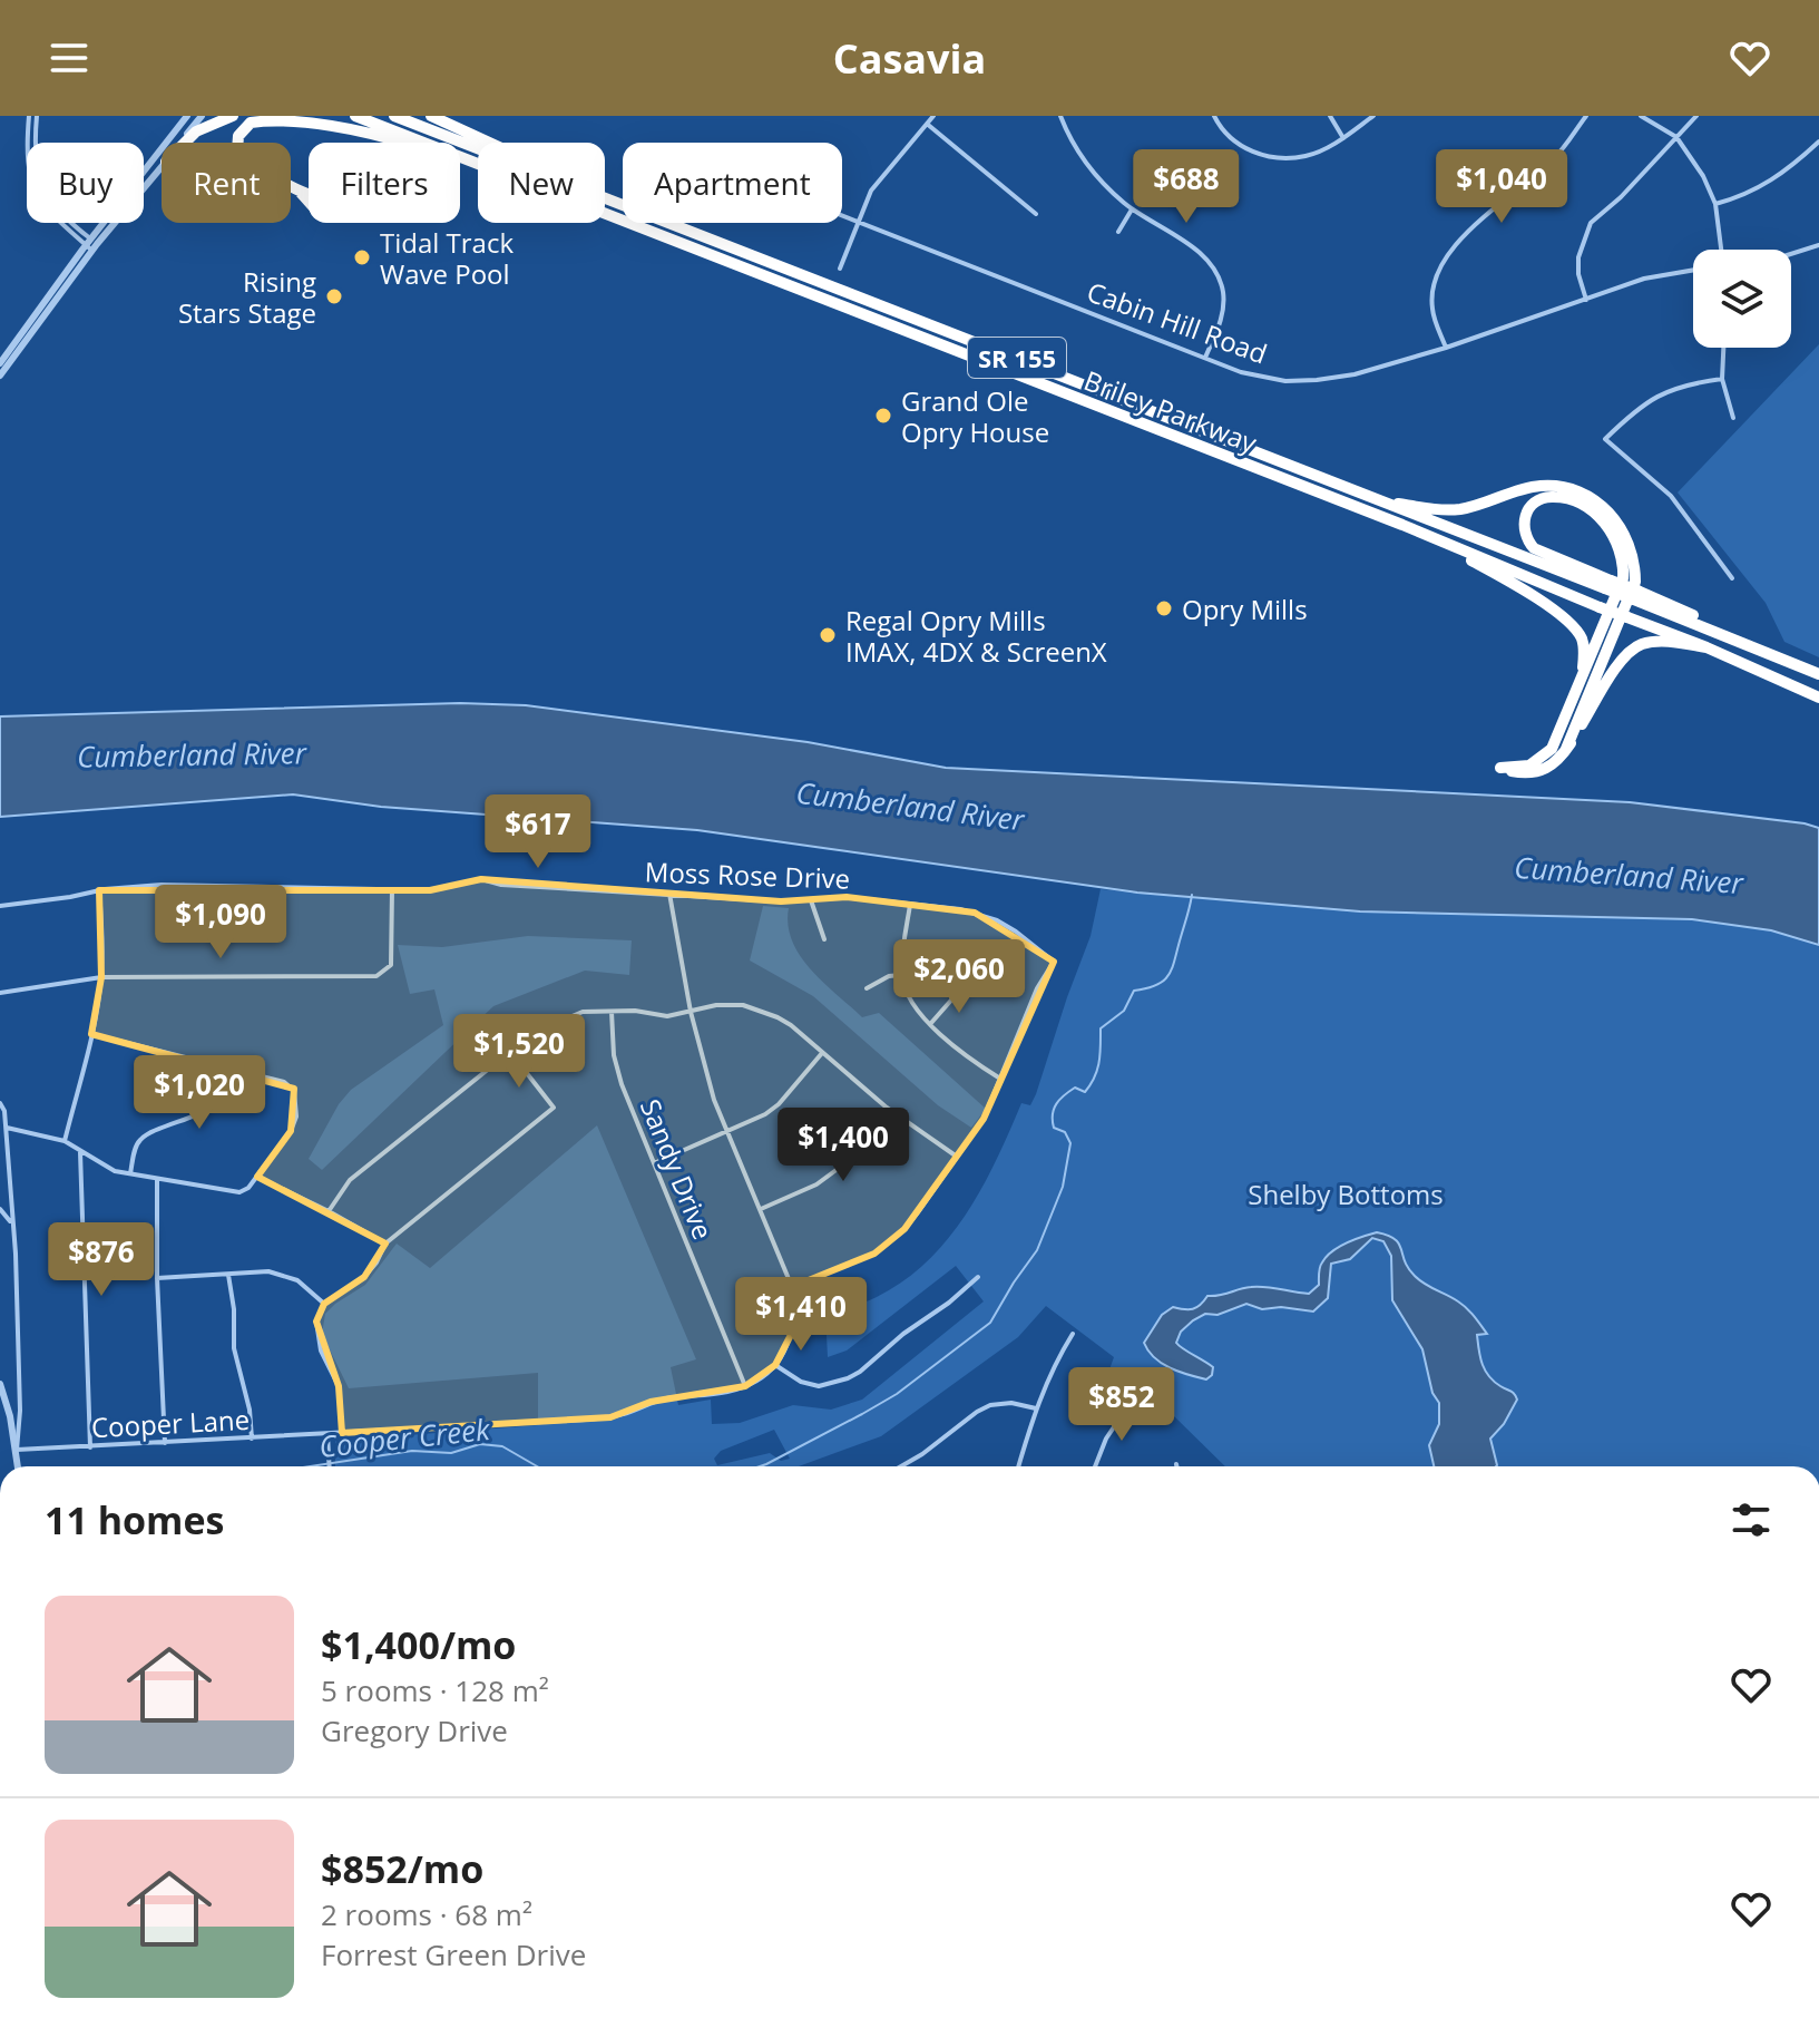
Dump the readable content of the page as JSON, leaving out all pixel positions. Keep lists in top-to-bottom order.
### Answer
{
  "streets": {
    "highway": ["SR 155", "Briley Parkway"],
    "street": [
      "Cabin Hill Road",
      "Moss Rose Drive",
      "Sandy Drive",
      "Cooper Lane"
    ]
  },
  "water": ["Cumberland River", "Cooper Creek"],
  "parks": ["Shelby Bottoms"],
  "places": [
    "Tidal Track Wave Pool",
    "Rising Stars Stage",
    "Grand Ole Opry House",
    "Opry Mills",
    "Regal Opry Mills IMAX, 4DX & ScreenX"
  ],
  "page": {
    "header": "Casavia",
    "chip": [
      "Buy",
      "Rent",
      "Filters",
      "New",
      "Apartment"
    ],
    "price": [
      "$688",
      "$1,040",
      "$617",
      "$1,090",
      "$2,060",
      "$1,520",
      "$1,020",
      "$1,400",
      "$876",
      "$1,410",
      "$852"
    ],
    "heading": "11 homes",
    "list": [
      {
        "name": "$1,400/mo",
        "note": "5 rooms · 128 m² · Gregory Drive"
      },
      {
        "name": "$852/mo",
        "note": "2 rooms · 68 m² · Forrest Green Drive"
      }
    ]
  }
}
